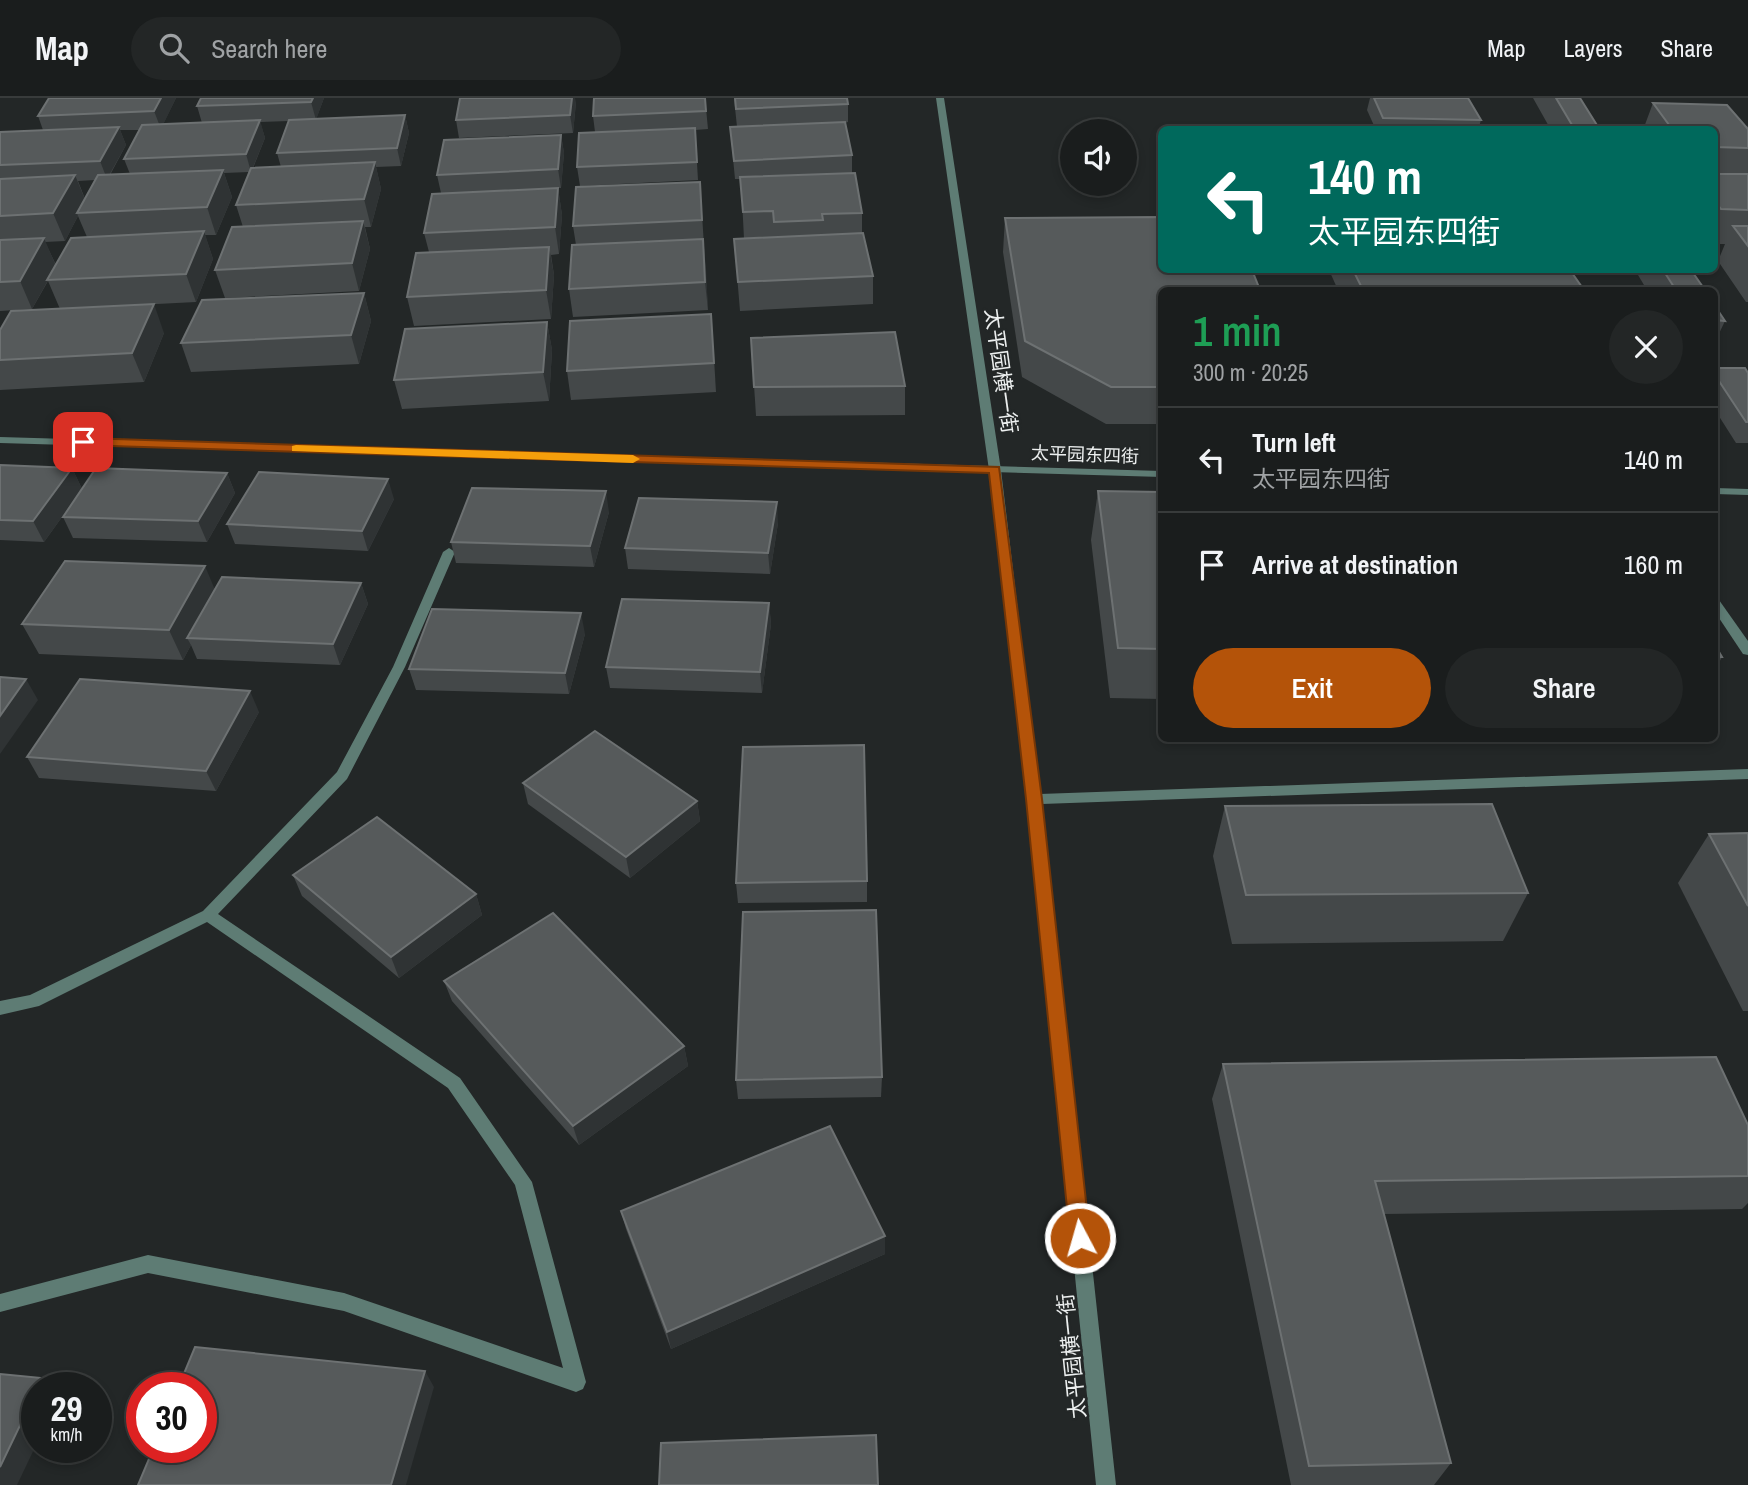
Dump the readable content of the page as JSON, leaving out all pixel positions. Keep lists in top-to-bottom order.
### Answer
{
  "streets": {
    "street": ["太平园横一街", "太平园东四街"]
  },
  "crossings": [
    ["太平园横一街", "太平园东四街"]
  ],
  "page": {
    "header": "Map",
    "search": "Search here",
    "nav": ["Map", "Layers", "Share"],
    "turn": ["140 m", "太平园东四街"],
    "heading": ["1 min", "300 m · 20:25"],
    "list": [
      {
        "name": "Turn left",
        "note": "太平园东四街",
        "value": "140 m"
      },
      {
        "name": "Arrive at destination",
        "value": "160 m"
      }
    ],
    "buttons": ["Exit", "Share"],
    "speed": "29 km/h",
    "limit": "30"
  }
}
